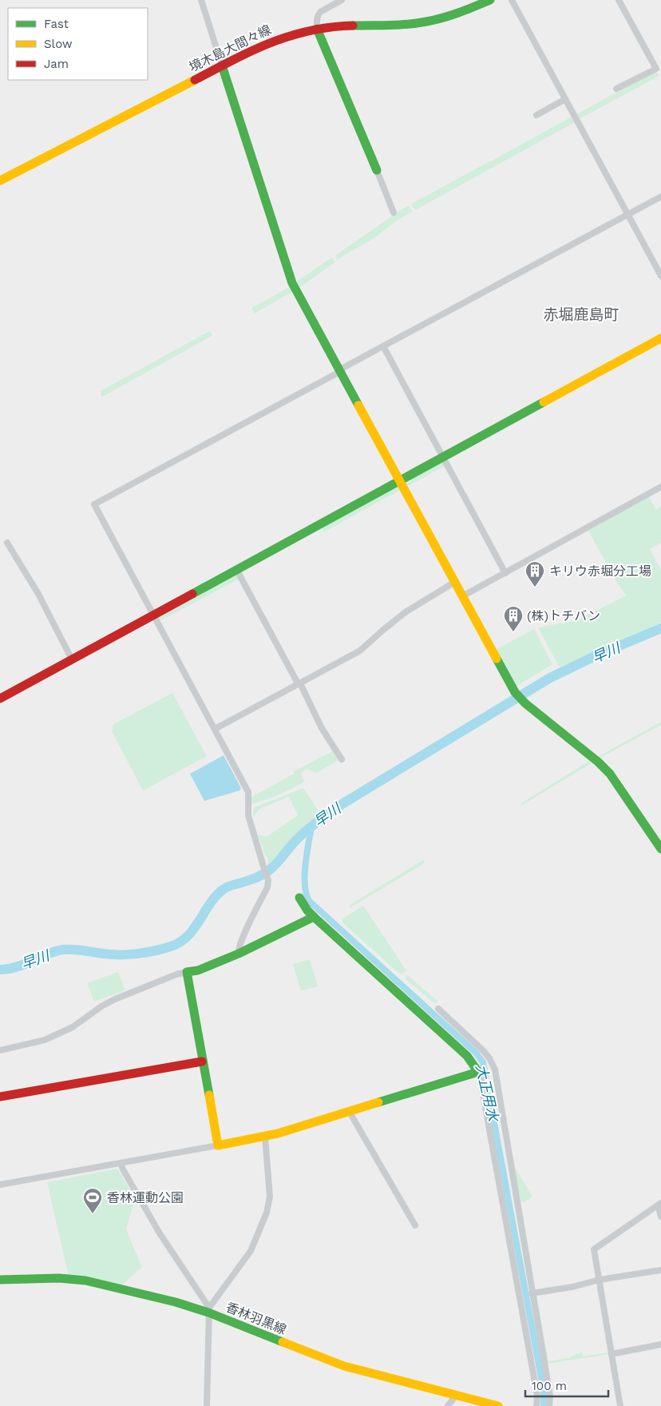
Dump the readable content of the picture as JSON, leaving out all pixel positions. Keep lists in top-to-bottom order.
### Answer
{
  "streets": {
    "street": ["境木島大間々線", "香林羽黒線"]
  },
  "districts": ["赤堀鹿島町"],
  "water": ["早川", "大正用水"],
  "places": {
    "building": ["キリウ赤堀分工場", "(株)トチバン"],
    "sports": ["香林運動公園"]
  },
  "legend": ["Fast", "Slow", "Jam"],
  "scale_bar": "100 m"
}
